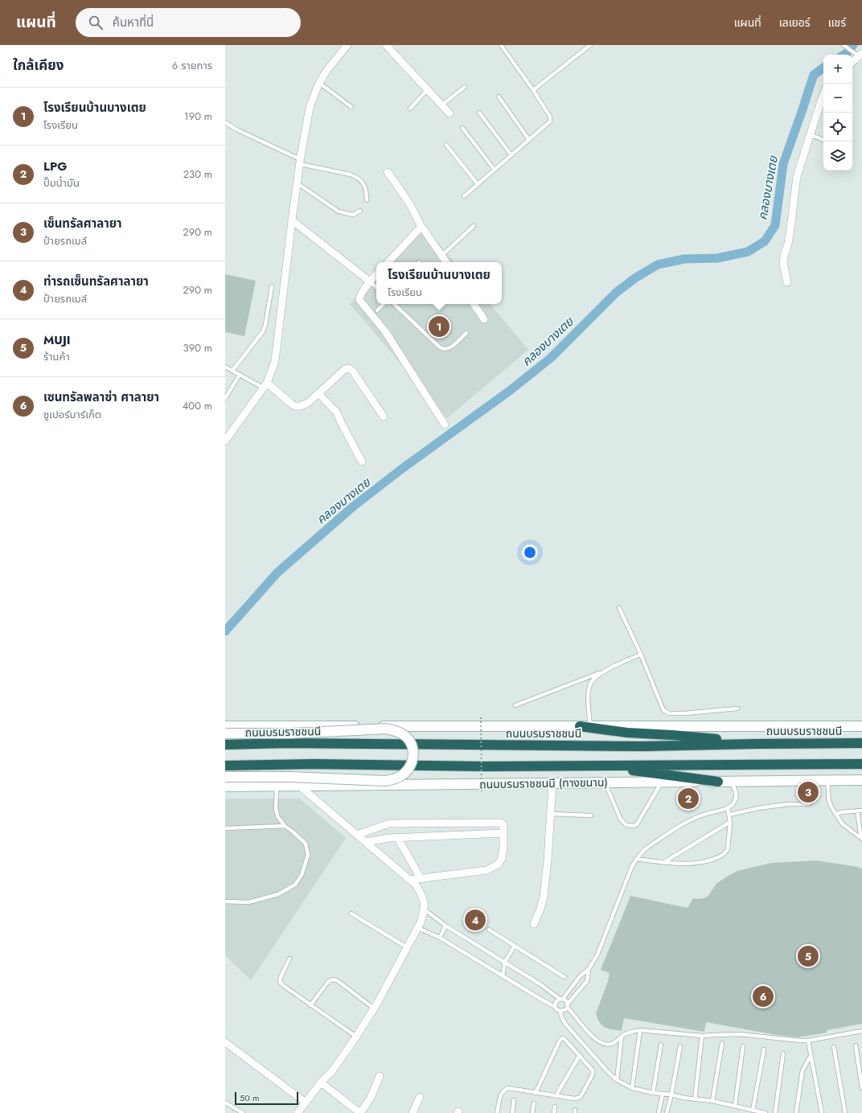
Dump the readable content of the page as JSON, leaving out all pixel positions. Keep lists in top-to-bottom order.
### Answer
{
  "streets": {
    "highway": ["ถนนบรมราชชนนี"],
    "main road": ["ถนนบรมราชชนนี (ทางขนาน)"]
  },
  "water": ["คลองบางเตย"],
  "scale_bar": "50 m",
  "page": {
    "header": "แผนที่",
    "search": "ค้นหาที่นี่",
    "nav": ["แผนที่", "เลเยอร์", "แชร์"],
    "heading": ["ใกล้เคียง", "6 รายการ"],
    "map_buttons": ["+", "−"],
    "list": [
      {
        "mark": "1",
        "name": "โรงเรียนบ้านบางเตย",
        "note": "โรงเรียน",
        "value": "190 m"
      },
      {
        "mark": "2",
        "name": "LPG",
        "note": "ปั๊มน้ำมัน",
        "value": "230 m"
      },
      {
        "mark": "3",
        "name": "เซ็นทรัลศาลายา",
        "note": "ป้ายรถเมล์",
        "value": "290 m"
      },
      {
        "mark": "4",
        "name": "ท่ารถเซ็นทรัลศาลายา",
        "note": "ป้ายรถเมล์",
        "value": "290 m"
      },
      {
        "mark": "5",
        "name": "MUJI",
        "note": "ร้านค้า",
        "value": "390 m"
      },
      {
        "mark": "6",
        "name": "เซนทรัลพลาซ่า ศาลายา",
        "note": "ซูเปอร์มาร์เก็ต",
        "value": "400 m"
      }
    ],
    "popup": ["โรงเรียนบ้านบางเตย", "โรงเรียน"],
    "pins": [
      "1",
      "3",
      "2",
      "4",
      "5",
      "6"
    ],
    "scale": "50 m"
  }
}
